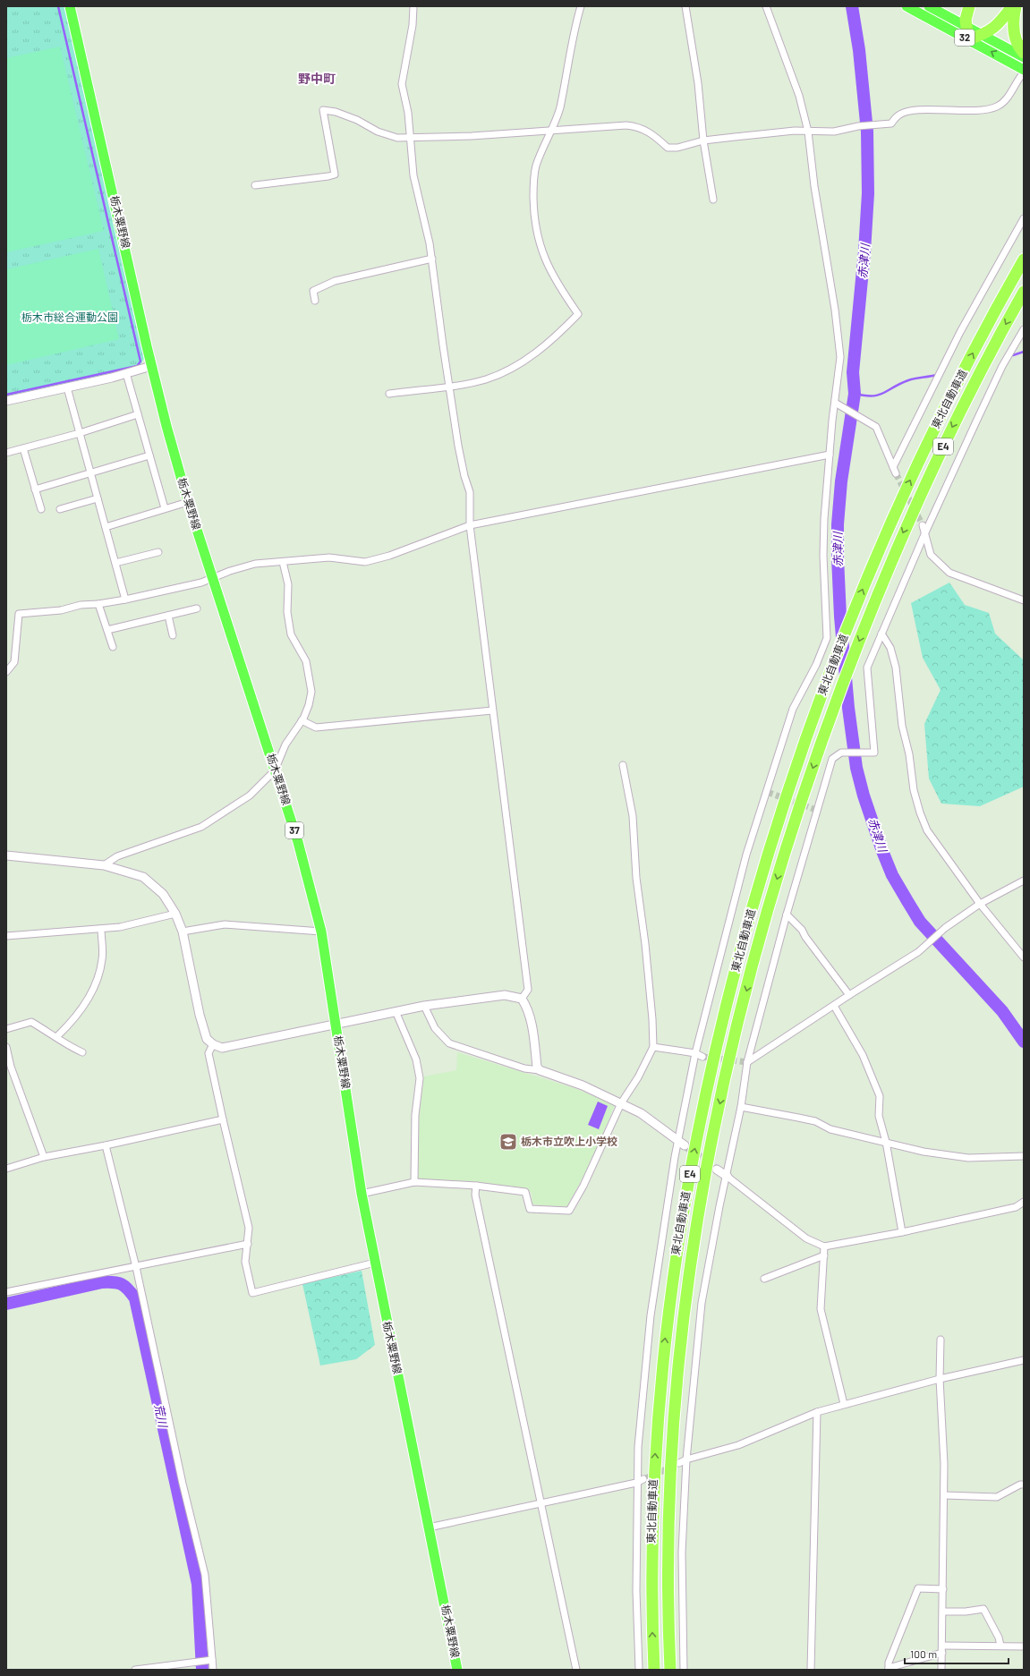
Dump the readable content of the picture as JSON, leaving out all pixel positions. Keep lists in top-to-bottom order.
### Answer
{
  "streets": {
    "highway": ["東北自動車道", "E4"],
    "main road": ["32", "栃木粟野線", "37"]
  },
  "districts": ["野中町"],
  "water": ["赤津川", "荒川"],
  "parks": ["栃木市総合運動公園"],
  "places": {
    "school or university": ["栃木市立吹上小学校"]
  },
  "scale_bar": "100 m"
}
